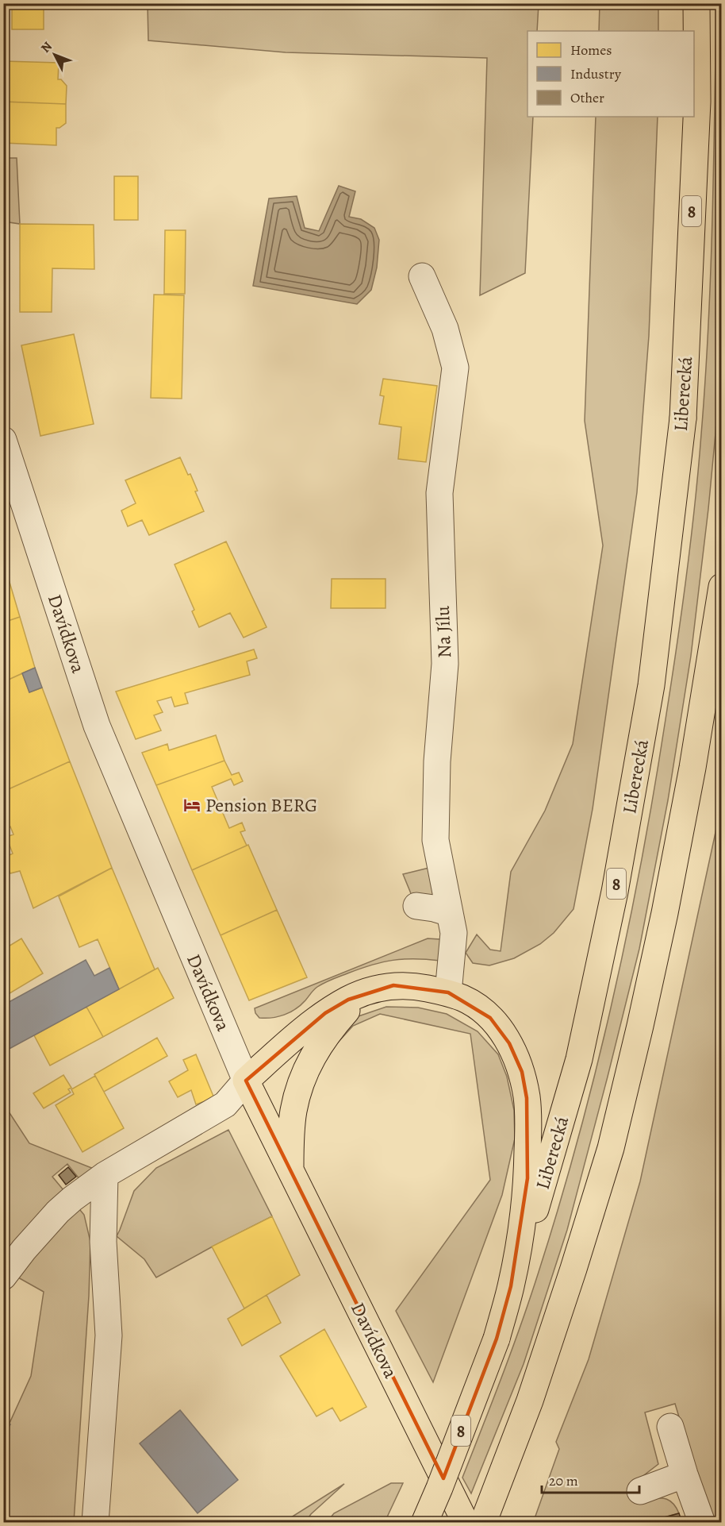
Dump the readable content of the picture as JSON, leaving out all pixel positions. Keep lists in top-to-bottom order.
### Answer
{
  "streets": {
    "main road": ["8", "Liberecká", "Davídkova"],
    "street": ["Na Jílu"]
  },
  "places": {
    "hotel": ["Pension BERG"]
  },
  "legend": ["Homes", "Industry", "Other"],
  "scale_bar": "20 m",
  "north": "top left"
}
